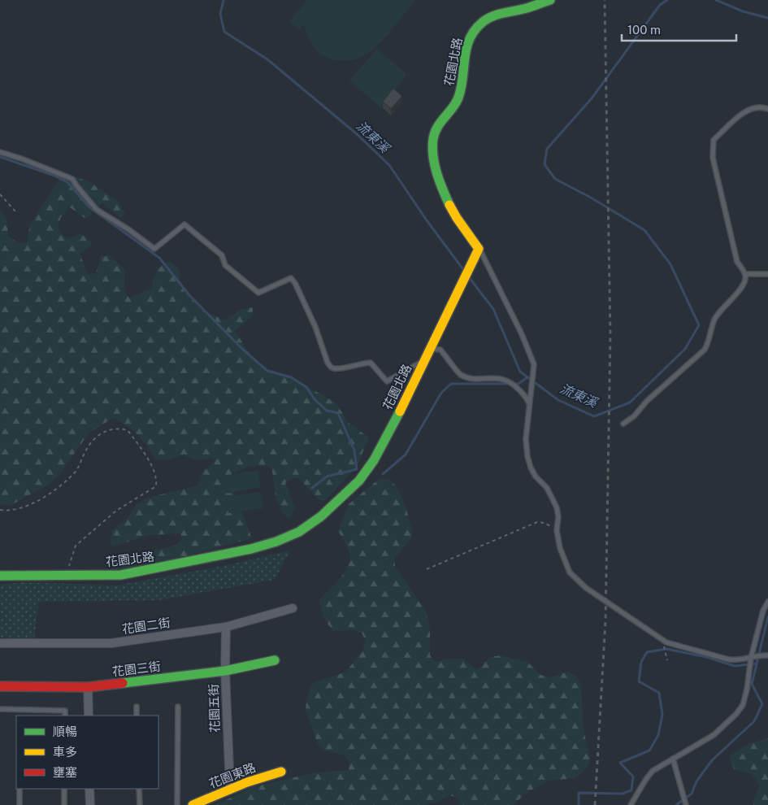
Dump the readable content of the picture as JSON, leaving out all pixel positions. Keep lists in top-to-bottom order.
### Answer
{
  "streets": {
    "street": [
      "花園北路",
      "花園二街",
      "花園三街",
      "花園五街",
      "花園東路"
    ]
  },
  "crossings": [
    ["花園二街", "花園五街"],
    ["花園三街", "花園五街"],
    ["花園五街", "花園東路"]
  ],
  "water": ["流東溪"],
  "legend": ["順暢", "車多", "壅塞"],
  "scale_bar": "100 m"
}
